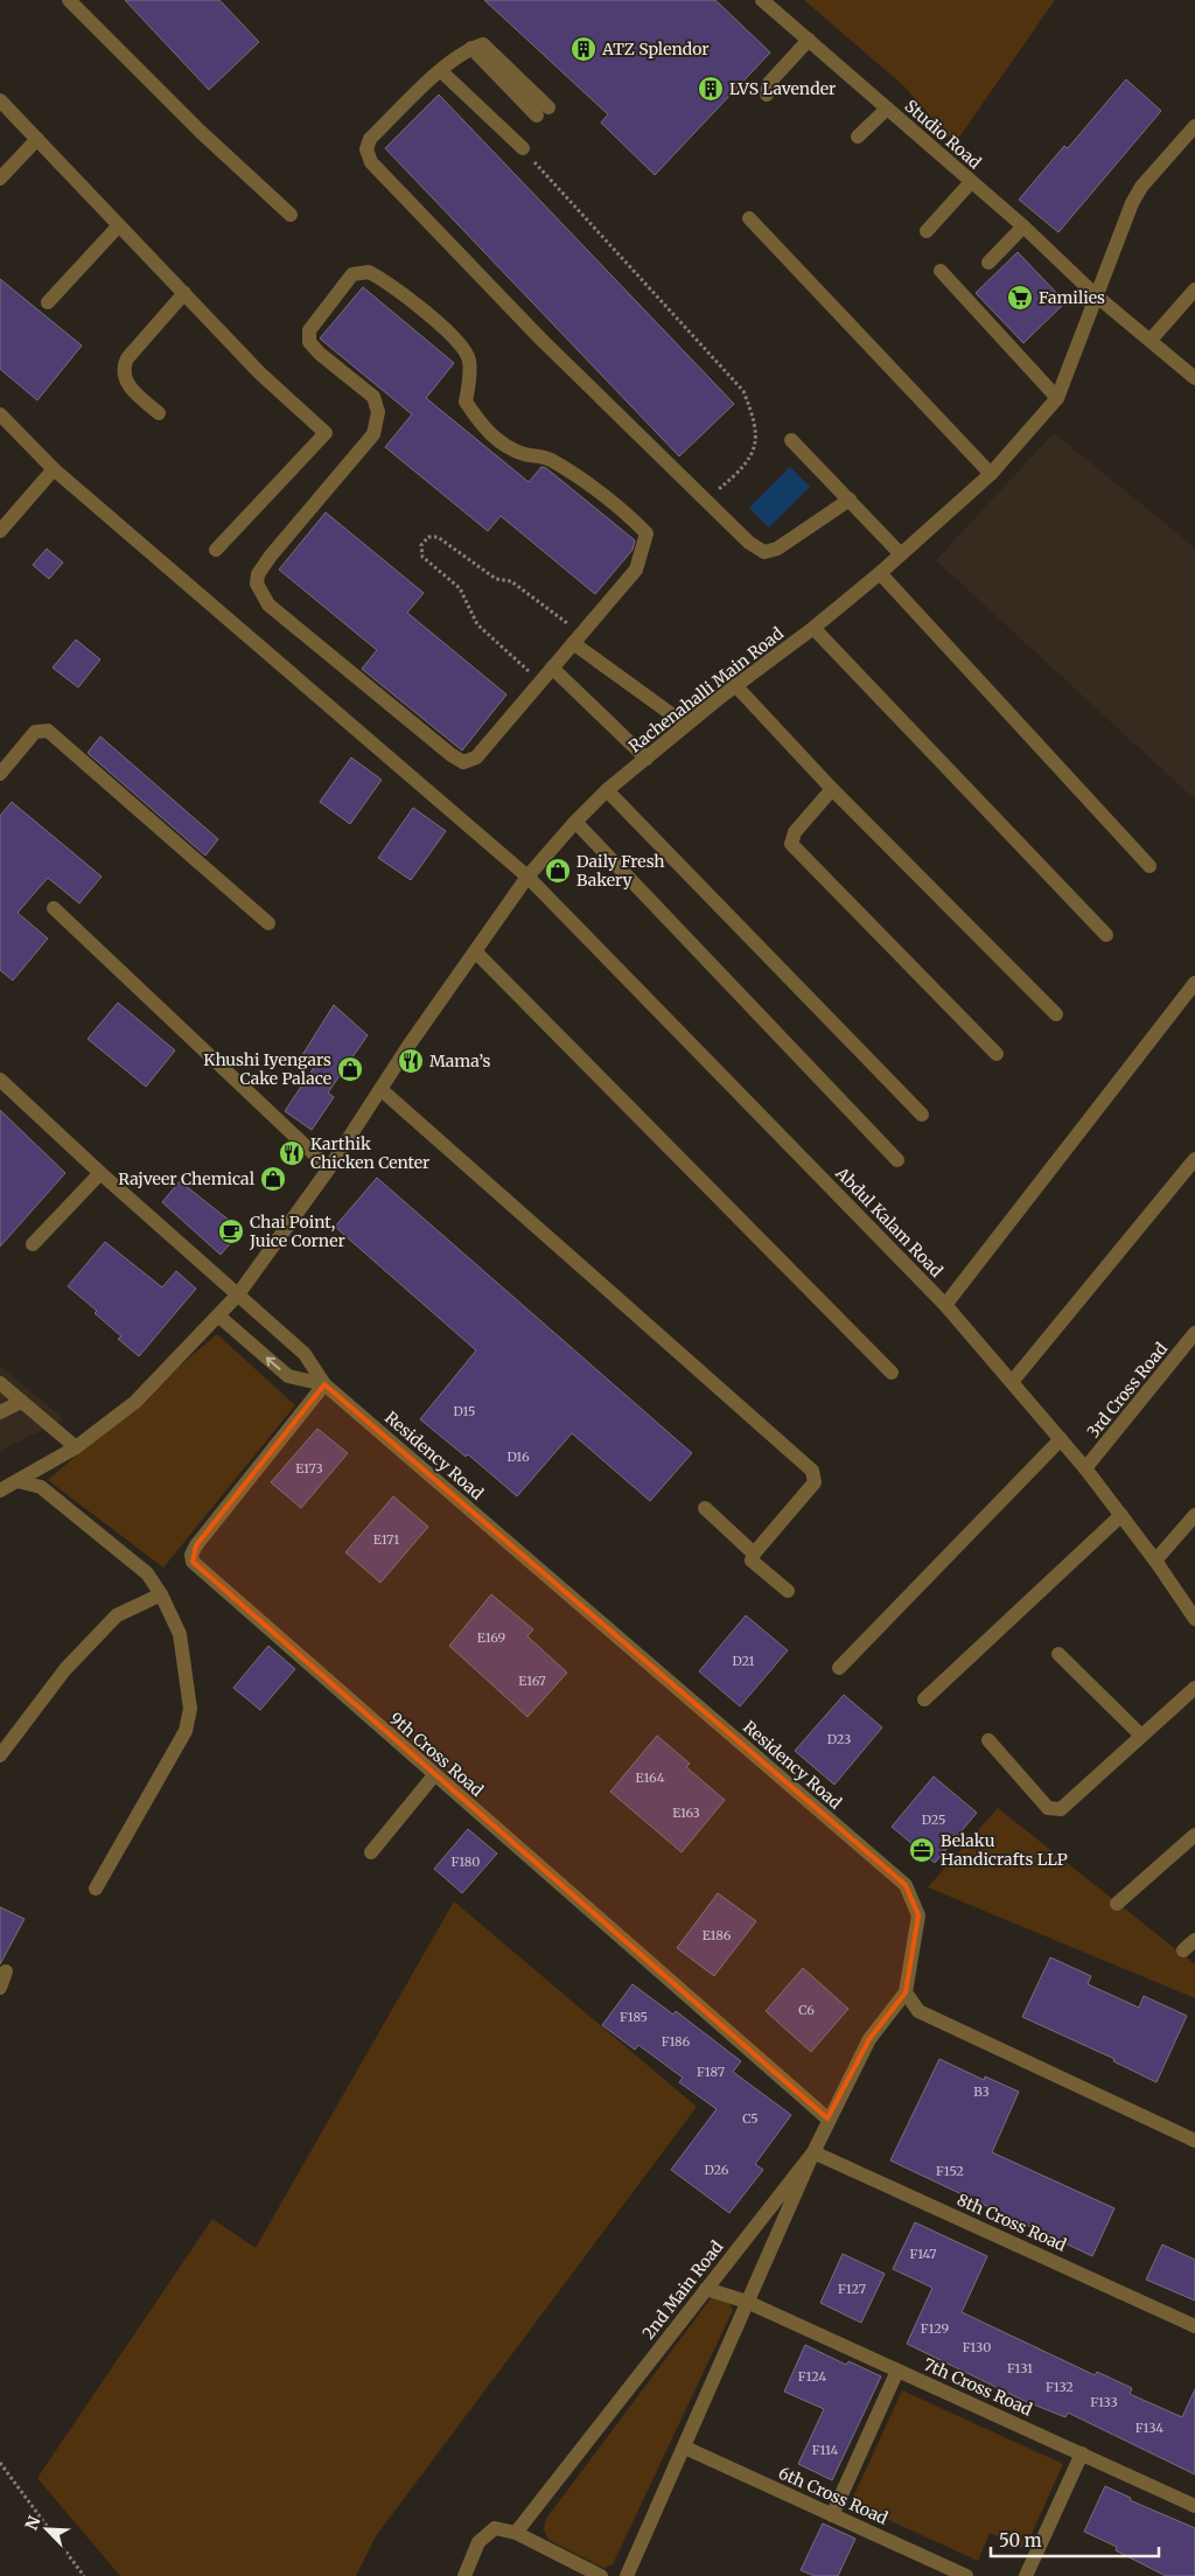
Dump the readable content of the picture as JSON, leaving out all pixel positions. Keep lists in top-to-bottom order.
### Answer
{
  "streets": {
    "street": [
      "Studio Road",
      "Rachenahalli Main Road",
      "Abdul Kalam Road",
      "3rd Cross Road",
      "Residency Road",
      "9th Cross Road",
      "8th Cross Road",
      "2nd Main Road",
      "7th Cross Road",
      "6th Cross Road"
    ]
  },
  "crossings": [
    ["Studio Road", "Rachenahalli Main Road"],
    ["Rachenahalli Main Road", "Abdul Kalam Road"],
    ["Rachenahalli Main Road", "Residency Road"],
    ["Abdul Kalam Road", "3rd Cross Road"],
    ["Residency Road", "9th Cross Road"],
    ["Residency Road", "2nd Main Road"],
    ["9th Cross Road", "2nd Main Road"],
    ["8th Cross Road", "2nd Main Road"],
    ["2nd Main Road", "7th Cross Road"]
  ],
  "places": {
    "building": ["ATZ Splendor", "LVS Lavender"],
    "supermarket": ["Families"],
    "shop": ["Daily Fresh Bakery", "Khushi Iyengars Cake Palace", "Rajveer Chemical"],
    "restaurant": ["Mama’s", "Karthik Chicken Center"],
    "cafe": ["Chai Point, Juice Corner"],
    "office": ["Belaku Handicrafts LLP"]
  },
  "house_numbers": [
    "D15",
    "D16",
    "E173",
    "E171",
    "E169",
    "D21",
    "E167",
    "D23",
    "E164",
    "E163",
    "D25",
    "F180",
    "E186",
    "C6",
    "F185",
    "F186",
    "F187",
    "B3",
    "C5",
    "D26",
    "F152",
    "F147",
    "F127",
    "F129",
    "F130",
    "F131",
    "F124",
    "F132",
    "F133",
    "F134",
    "F114"
  ],
  "scale_bar": "50 m",
  "north": "top left"
}
